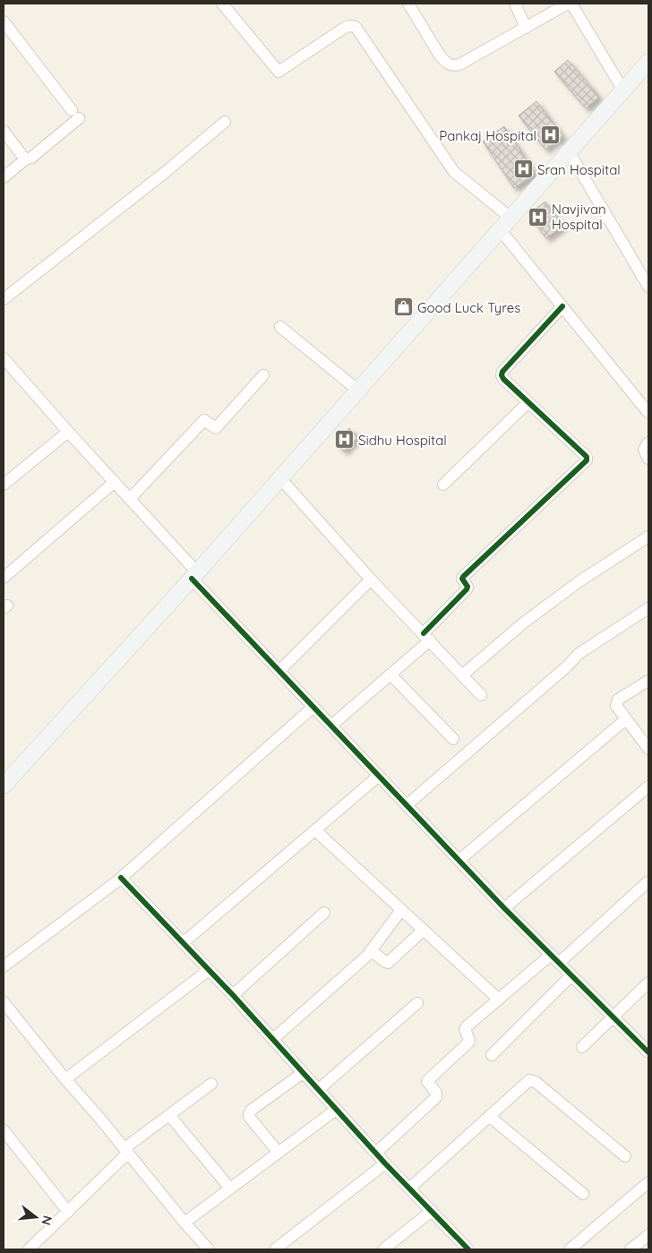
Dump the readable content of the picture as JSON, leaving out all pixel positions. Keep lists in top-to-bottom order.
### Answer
{
  "places": {
    "hospital": [
      "Pankaj Hospital",
      "Sran Hospital",
      "Navjivan Hospital",
      "Sidhu Hospital"
    ],
    "shop": ["Good Luck Tyres"]
  },
  "north": "right"
}
